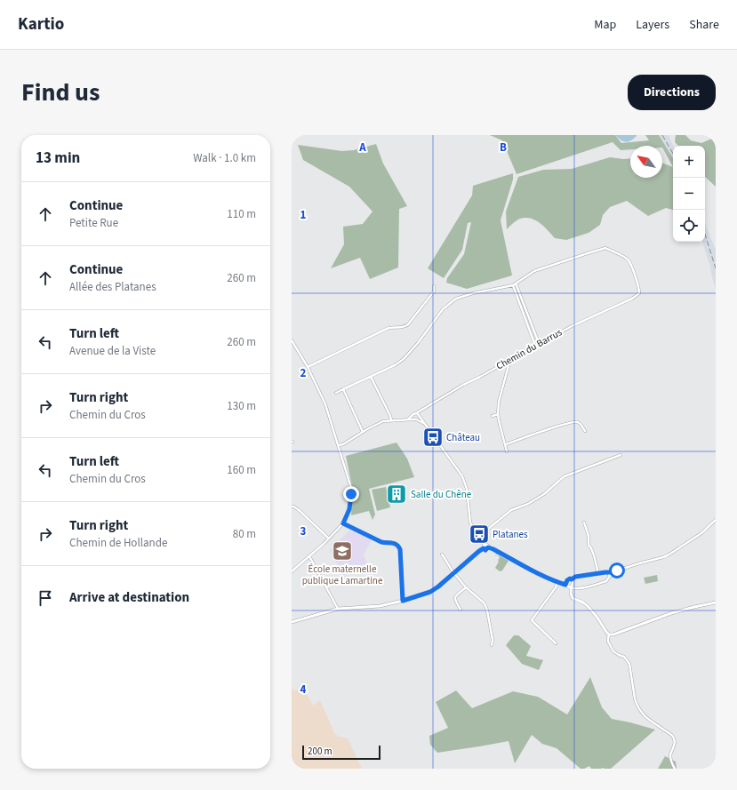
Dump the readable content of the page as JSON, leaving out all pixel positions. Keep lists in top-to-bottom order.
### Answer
{
  "streets": {
    "street": ["Chemin du Barrus"]
  },
  "places": {
    "bus stop": ["Château", "Platanes"],
    "building": ["Salle du Chêne"],
    "school or university": ["École maternelle publique Lamartine"]
  },
  "scale_bar": "200 m",
  "north": "top left",
  "page": {
    "header": "Kartio",
    "nav": ["Map", "Layers", "Share"],
    "title": "Find us",
    "buttons": "Directions",
    "heading": ["13 min", "Walk · 1.0 km"],
    "map_buttons": ["+", "−"],
    "list": [
      ["Continue", "Petite Rue", "110 m"],
      ["Continue", "Allée des Platanes", "260 m"],
      ["Turn left", "Avenue de la Viste", "260 m"],
      ["Turn right", "Chemin du Cros", "130 m"],
      ["Turn left", "Chemin du Cros", "160 m"],
      ["Turn right", "Chemin de Hollande", "80 m"],
      "Arrive at destination"
    ],
    "scale": "200 m"
  },
  "grid": {
    "columns": ["A", "B"],
    "rows": [
      "1",
      "2",
      "3",
      "4"
    ]
  }
}
